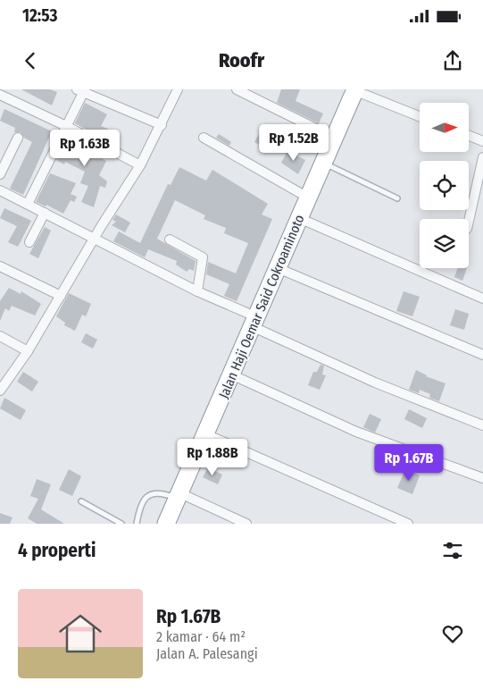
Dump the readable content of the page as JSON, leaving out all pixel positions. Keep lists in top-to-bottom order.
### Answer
{
  "streets": {
    "highway": ["Jalan Haji Oemar Said Cokroaminoto"]
  },
  "north": "right",
  "page": {
    "status": "12:53",
    "header": "Roofr",
    "price": [
      "Rp 1.52B",
      "Rp 1.63B",
      "Rp 1.88B",
      "Rp 1.67B"
    ],
    "heading": "4 properti",
    "list": [
      {
        "name": "Rp 1.67B",
        "note": "2 kamar · 64 m² · Jalan A. Palesangi"
      }
    ]
  }
}
